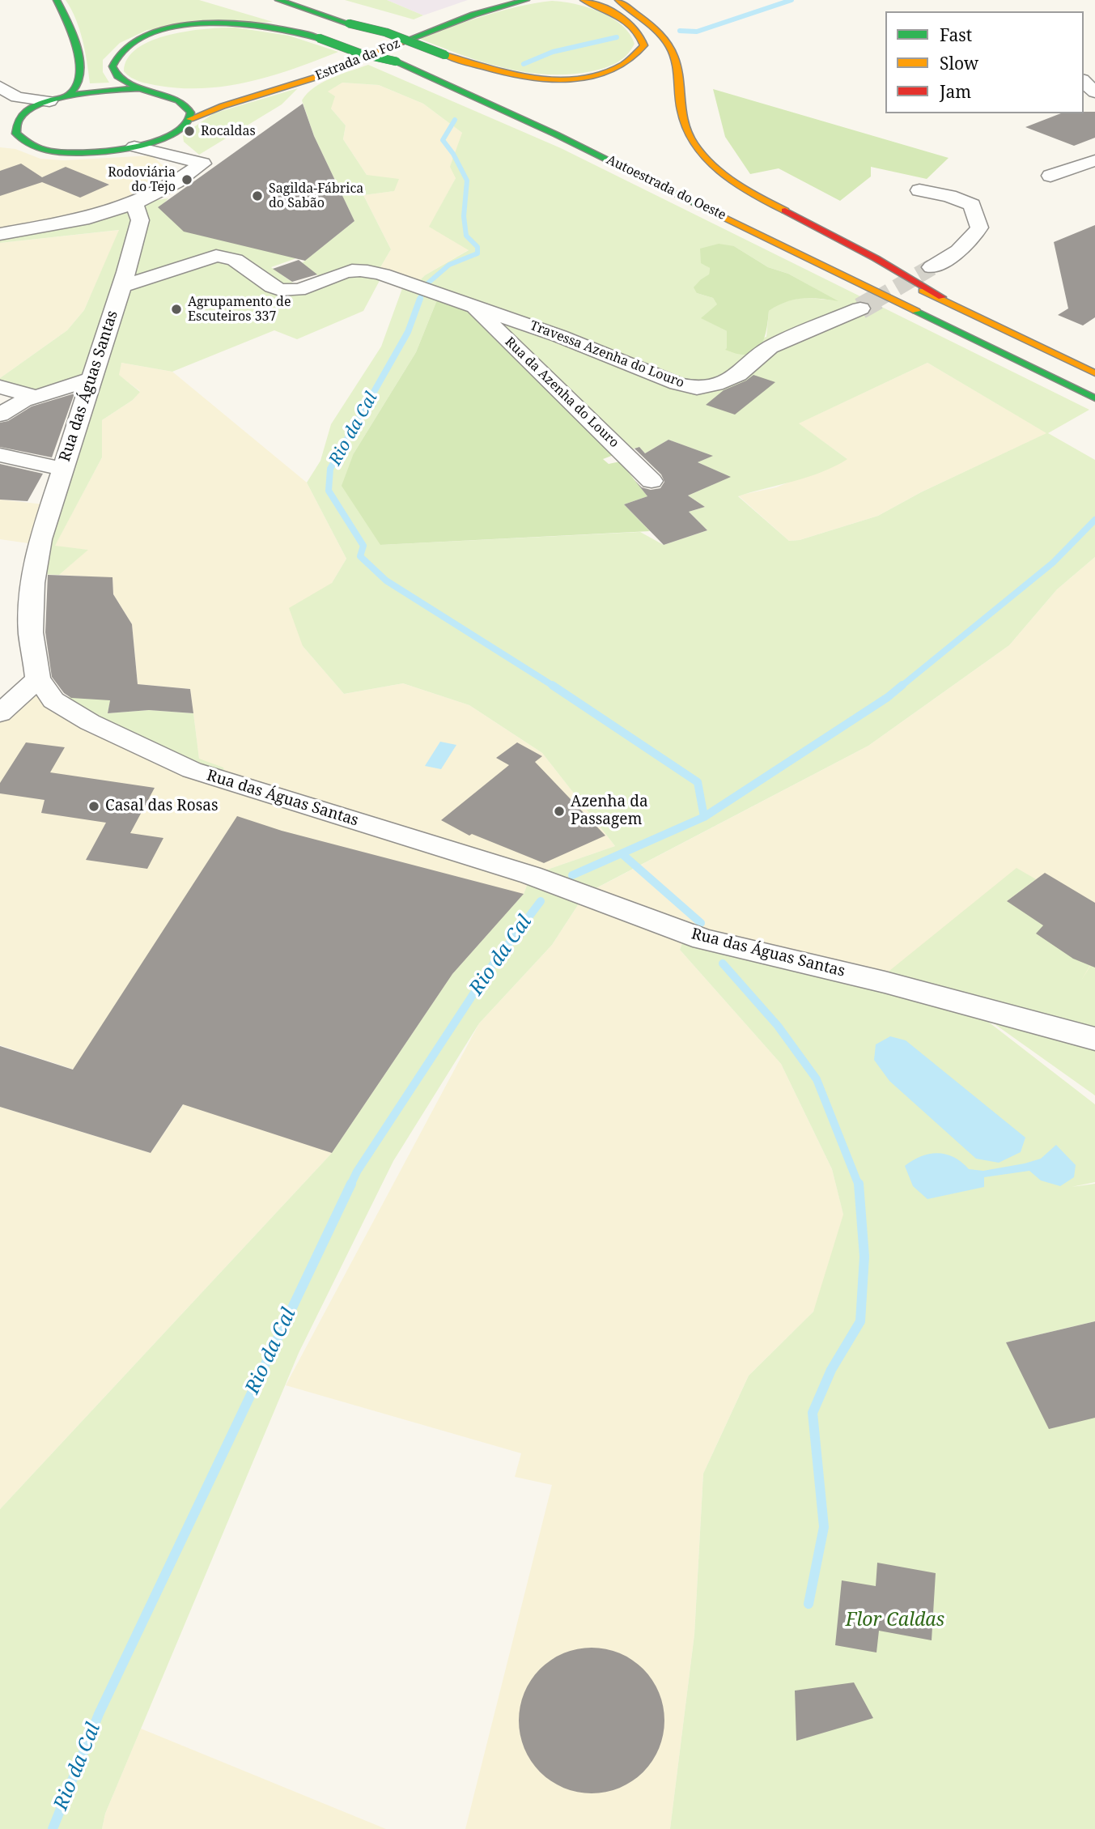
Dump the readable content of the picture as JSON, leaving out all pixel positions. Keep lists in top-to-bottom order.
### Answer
{
  "streets": {
    "main road": ["Estrada da Foz", "Autoestrada do Oeste"],
    "street": ["Travessa Azenha do Louro", "Rua das Águas Santas", "Rua da Azenha do Louro"]
  },
  "crossings": [
    ["Travessa Azenha do Louro", "Rua das Águas Santas"],
    ["Travessa Azenha do Louro", "Rua da Azenha do Louro"]
  ],
  "water": ["Rio da Cal"],
  "parks": ["Flor Caldas"],
  "places": [
    "Rocaldas",
    "Rodoviária do Tejo",
    "Sagilda-Fábrica do Sabão",
    "Agrupamento de Escuteiros 337",
    "Casal das Rosas",
    "Azenha da Passagem"
  ],
  "legend": ["Fast", "Slow", "Jam"]
}
